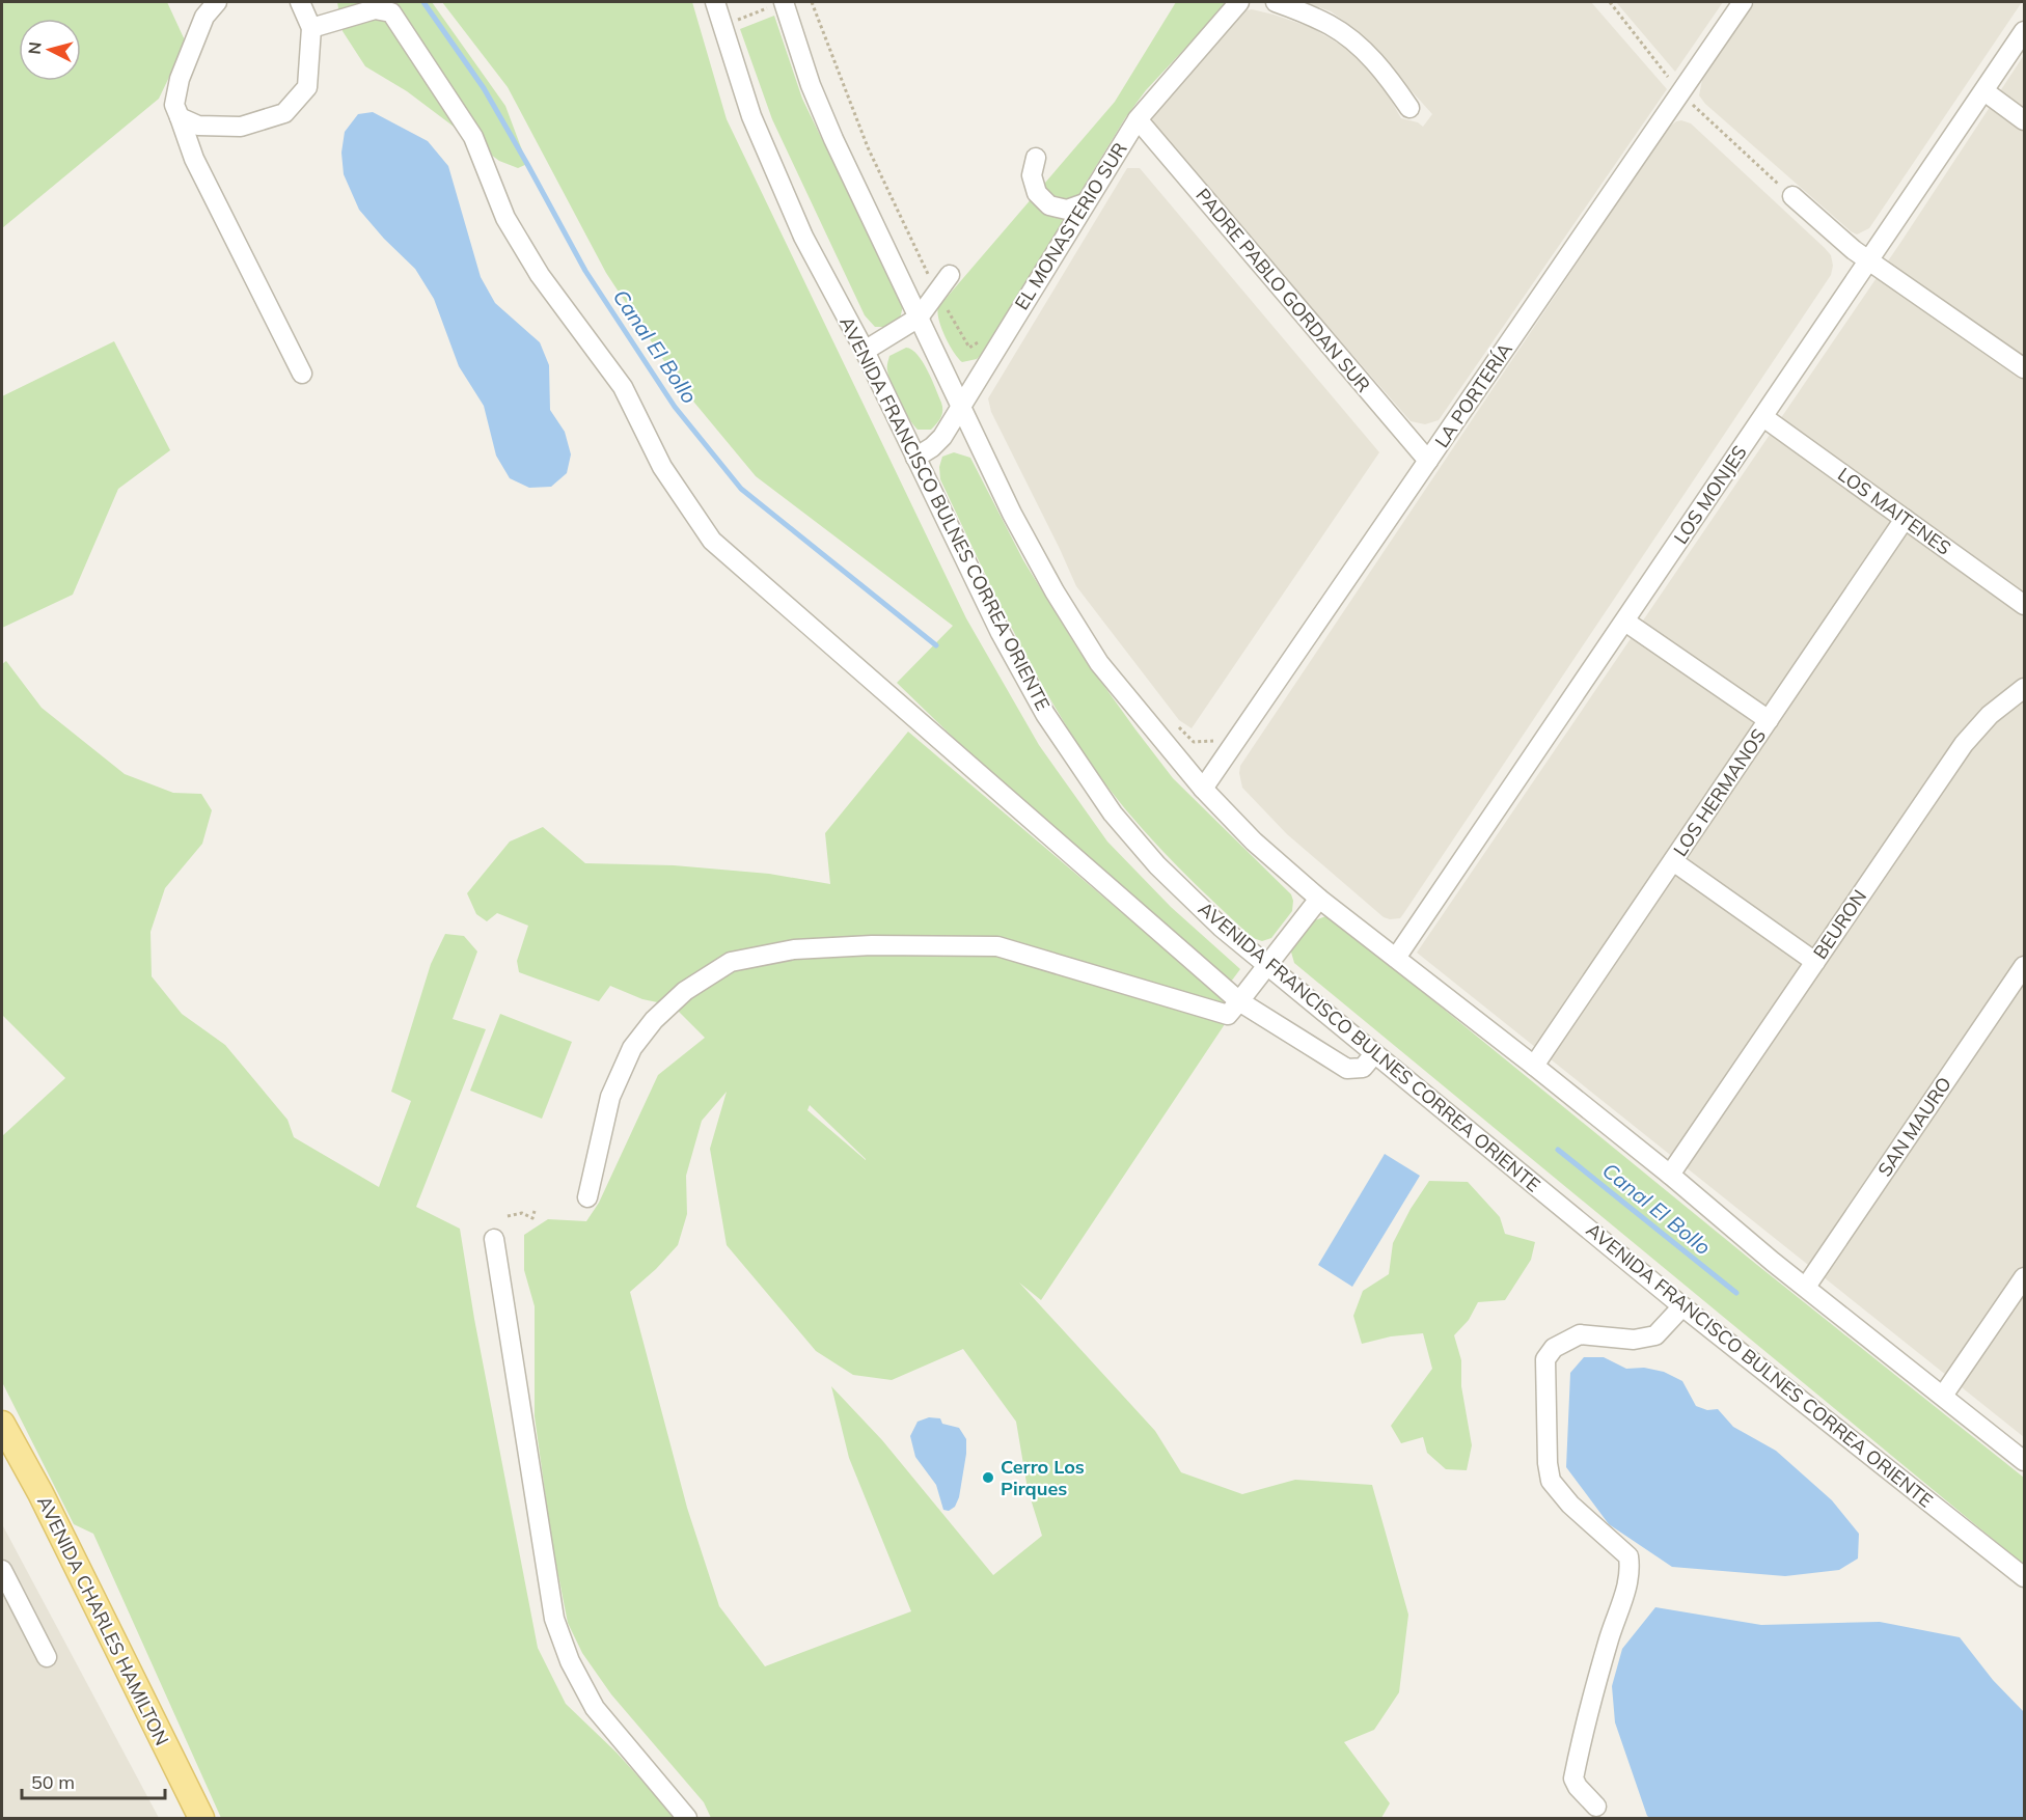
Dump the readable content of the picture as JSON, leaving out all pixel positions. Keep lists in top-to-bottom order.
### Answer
{
  "streets": {
    "main road": ["AVENIDA CHARLES HAMILTON"],
    "street": [
      "EL MONASTERIO SUR",
      "PADRE PABLO GORDAN SUR",
      "LA PORTERÍA",
      "LOS MONJES",
      "LOS MAITENES",
      "AVENIDA FRANCISCO BULNES CORREA ORIENTE",
      "LOS HERMANOS",
      "BEURON",
      "SAN MAURO"
    ]
  },
  "crossings": [
    ["EL MONASTERIO SUR", "PADRE PABLO GORDAN SUR"],
    ["EL MONASTERIO SUR", "AVENIDA FRANCISCO BULNES CORREA ORIENTE"],
    ["PADRE PABLO GORDAN SUR", "LA PORTERÍA"],
    ["LOS MONJES", "LOS MAITENES"],
    ["LOS MAITENES", "LOS HERMANOS"]
  ],
  "water": ["Canal El Bollo"],
  "places": ["Cerro Los Pirques"],
  "scale_bar": "50 m",
  "north": "left"
}
